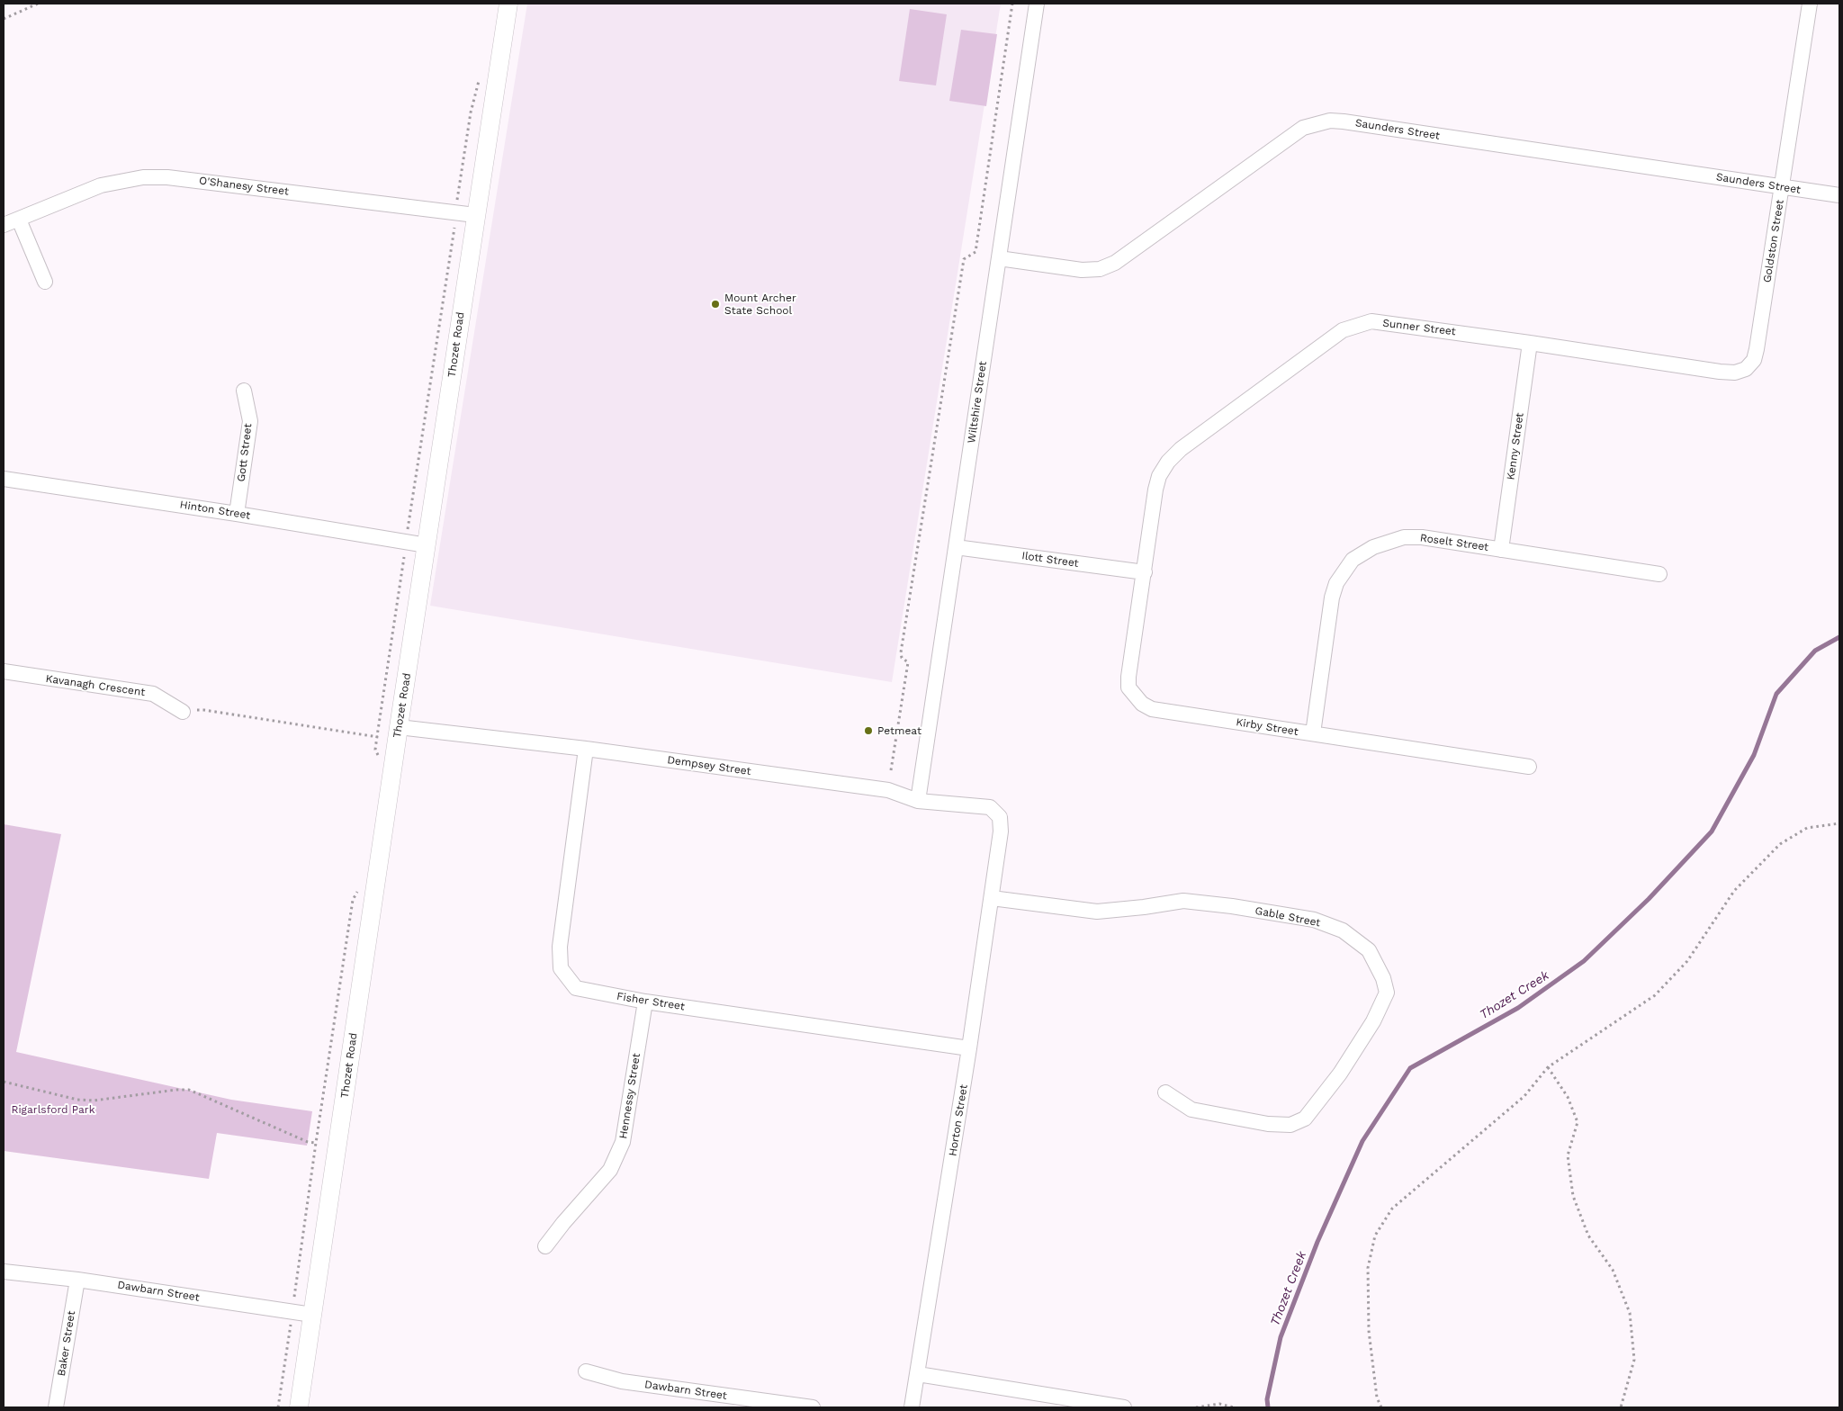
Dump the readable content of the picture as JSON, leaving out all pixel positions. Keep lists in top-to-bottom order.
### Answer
{
  "streets": {
    "street": [
      "Saunders Street",
      "O'Shanesy Street",
      "Goldston Street",
      "Sunner Street",
      "Thozet Road",
      "Wiltshire Street",
      "Kenny Street",
      "Gott Street",
      "Hinton Street",
      "Roselt Street",
      "Ilott Street",
      "Kavanagh Crescent",
      "Kirby Street",
      "Dempsey Street",
      "Gable Street",
      "Fisher Street",
      "Hennessy Street",
      "Horton Street",
      "Dawbarn Street",
      "Baker Street"
    ]
  },
  "crossings": [
    ["Saunders Street", "Goldston Street"],
    ["Saunders Street", "Wiltshire Street"],
    ["O'Shanesy Street", "Thozet Road"],
    ["Goldston Street", "Sunner Street"],
    ["Sunner Street", "Kenny Street"],
    ["Sunner Street", "Ilott Street"],
    ["Sunner Street", "Kirby Street"],
    ["Thozet Road", "Hinton Street"],
    ["Thozet Road", "Dempsey Street"],
    ["Thozet Road", "Dawbarn Street"],
    ["Wiltshire Street", "Ilott Street"],
    ["Wiltshire Street", "Dempsey Street"],
    ["Kenny Street", "Roselt Street"],
    ["Gott Street", "Hinton Street"],
    ["Roselt Street", "Kirby Street"],
    ["Ilott Street", "Kirby Street"],
    ["Dempsey Street", "Fisher Street"],
    ["Dempsey Street", "Horton Street"],
    ["Gable Street", "Horton Street"],
    ["Fisher Street", "Hennessy Street"],
    ["Fisher Street", "Horton Street"],
    ["Dawbarn Street", "Baker Street"]
  ],
  "water": ["Thozet Creek"],
  "parks": ["Rigarlsford Park"],
  "places": ["Mount Archer State School", "Petmeat"]
}
